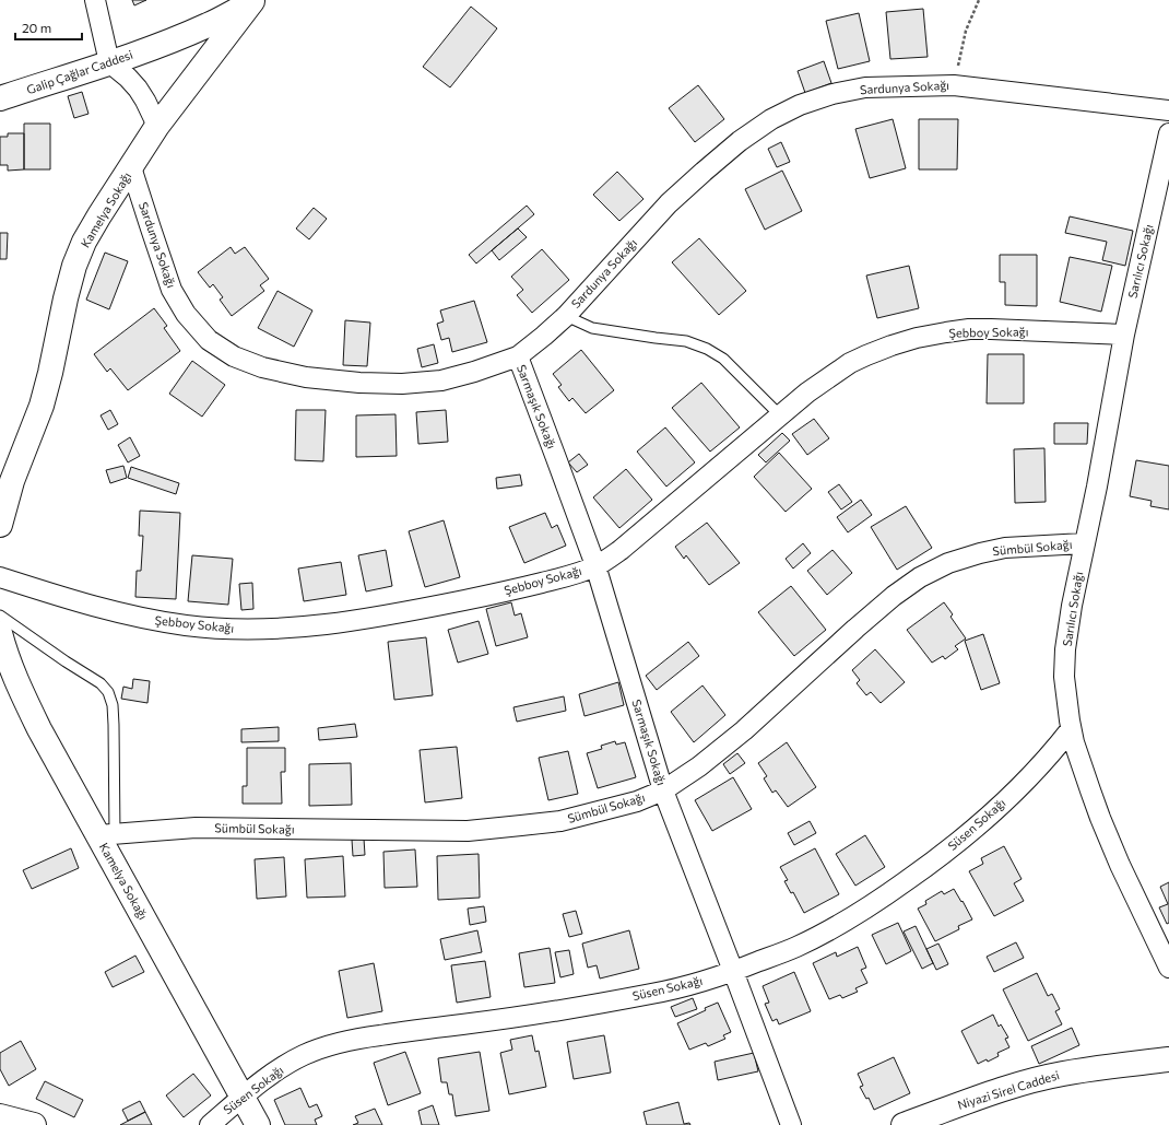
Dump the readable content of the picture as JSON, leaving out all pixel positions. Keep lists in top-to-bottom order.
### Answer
{
  "streets": {
    "street": [
      "Galip Çağlar Caddesi",
      "Sardunya Sokağı",
      "Kamelya Sokağı",
      "Sarılıcı Sokağı",
      "Şebboy Sokağı",
      "Sarmaşık Sokağı",
      "Sümbül Sokağı",
      "Süsen Sokağı",
      "Niyazi Sirel Caddesi"
    ]
  },
  "crossings": [
    ["Galip Çağlar Caddesi", "Kamelya Sokağı"],
    ["Sardunya Sokağı", "Kamelya Sokağı"],
    ["Sardunya Sokağı", "Sarmaşık Sokağı"],
    ["Kamelya Sokağı", "Sümbül Sokağı"],
    ["Kamelya Sokağı", "Süsen Sokağı"],
    ["Sarılıcı Sokağı", "Şebboy Sokağı"],
    ["Sarılıcı Sokağı", "Sümbül Sokağı"],
    ["Sarılıcı Sokağı", "Süsen Sokağı"],
    ["Şebboy Sokağı", "Sarmaşık Sokağı"],
    ["Sarmaşık Sokağı", "Sümbül Sokağı"],
    ["Sarmaşık Sokağı", "Süsen Sokağı"]
  ],
  "scale_bar": "20 m"
}
